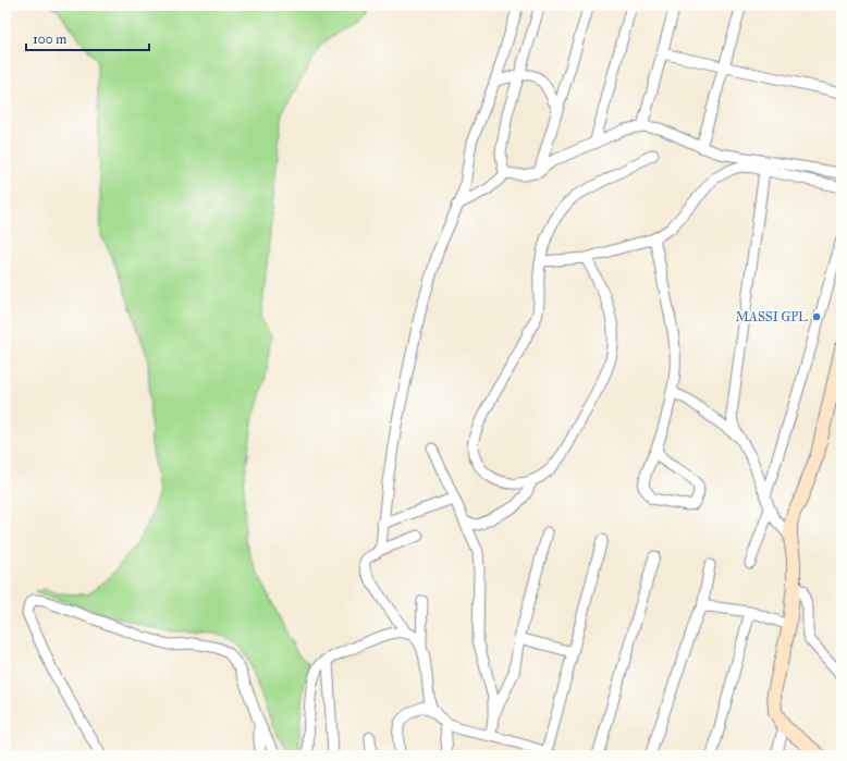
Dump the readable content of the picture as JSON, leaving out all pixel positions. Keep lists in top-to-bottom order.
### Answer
{
  "places": ["MASSI GPL"],
  "scale_bar": "100 m"
}
